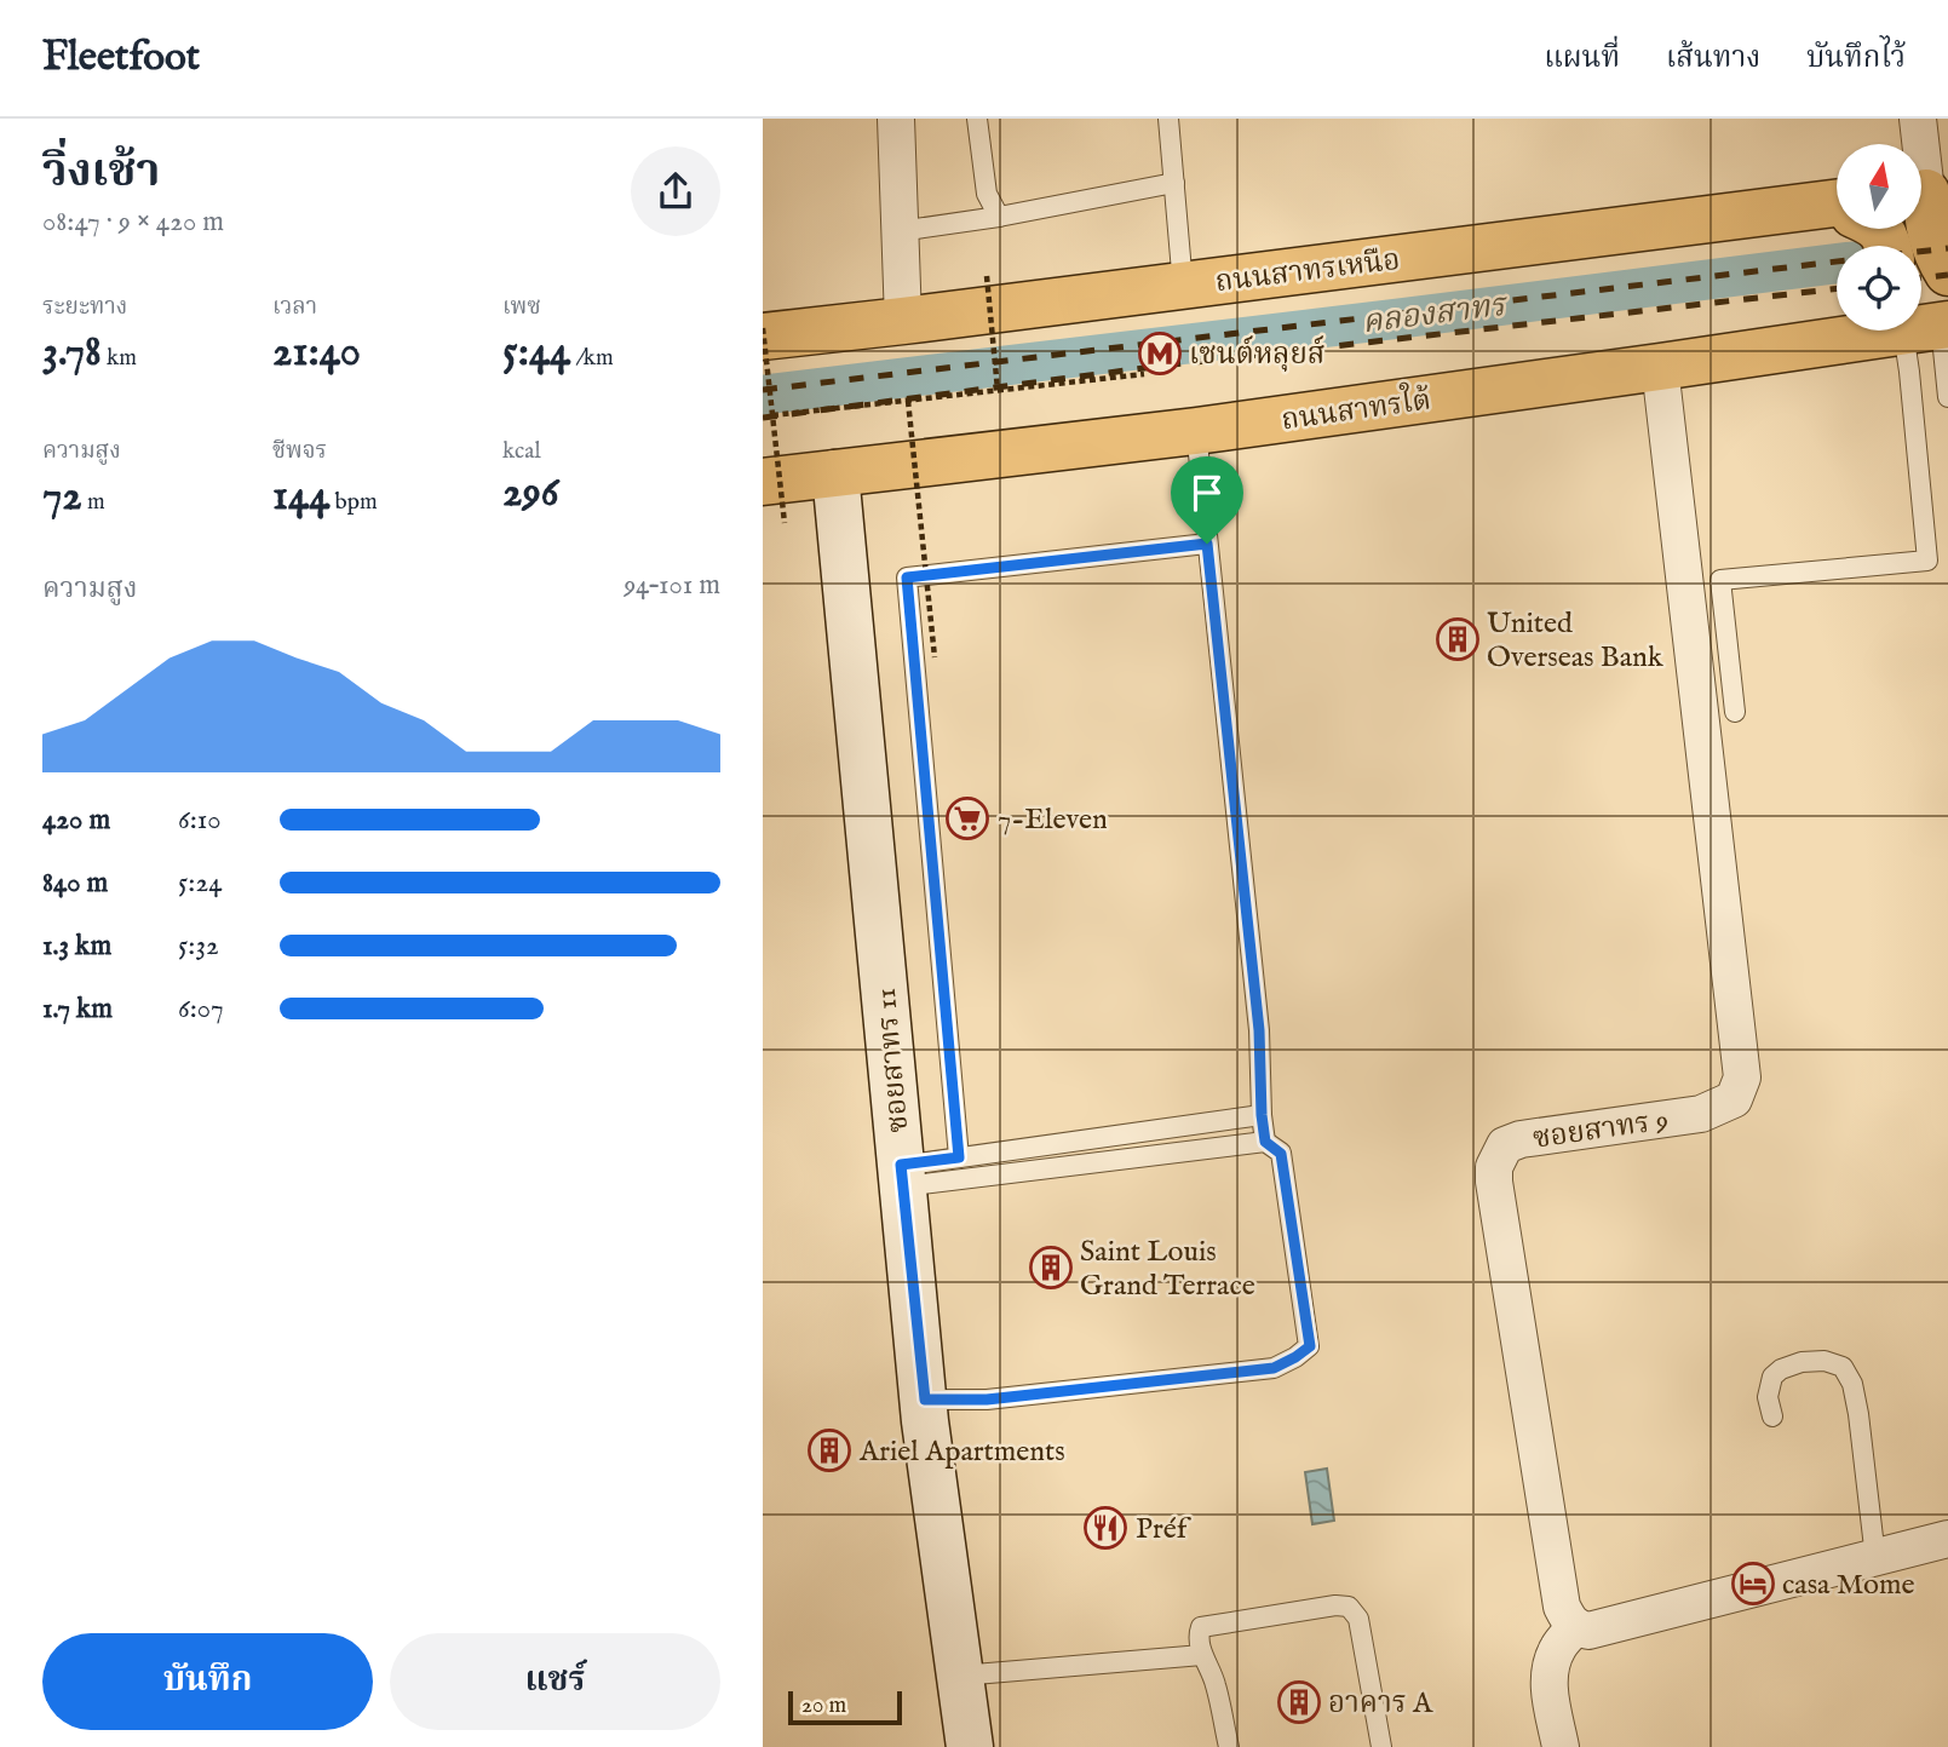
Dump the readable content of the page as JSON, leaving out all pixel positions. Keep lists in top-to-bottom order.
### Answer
{
  "streets": {
    "main road": ["ถนนสาทรเหนือ", "ถนนสาทรใต้"],
    "street": ["ซอยสาทร 11", "ซอยสาทร 9"]
  },
  "crossings": [
    ["ถนนสาทรใต้", "ซอยสาทร 11"],
    ["ถนนสาทรใต้", "ซอยสาทร 9"]
  ],
  "water": ["คลองสาทร"],
  "places": {
    "metro station": ["เซนต์หลุยส์"],
    "building": [
      "United Overseas Bank",
      "Saint Louis Grand Terrace",
      "Ariel Apartments",
      "อาคาร A"
    ],
    "supermarket": ["7-Eleven"],
    "restaurant": ["Préf"],
    "hotel": ["casa Mome"]
  },
  "scale_bar": "20 m",
  "north": "top",
  "page": {
    "header": "Fleetfoot",
    "nav": ["แผนที่", "เส้นทาง", "บันทึกไว้"],
    "heading": ["วิ่งเช้า", "08:47 · 9 × 420 m"],
    "stats": [
      ["ระยะทาง", "3.78 km"],
      ["เวลา", "21:40"],
      ["เพซ", "5:44 /km"],
      ["ความสูง", "72 m"],
      ["ชีพจร", "144 bpm"],
      ["kcal", "296"]
    ],
    "chart": ["ความสูง", "94–101 m"],
    "list": [
      {
        "name": "420 m",
        "note": "6:10"
      },
      {
        "name": "840 m",
        "note": "5:24"
      },
      {
        "name": "1.3 km",
        "note": "5:32"
      },
      {
        "name": "1.7 km",
        "note": "6:07"
      }
    ],
    "buttons": ["บันทึก", "แชร์"],
    "scale": "20 m"
  }
}
